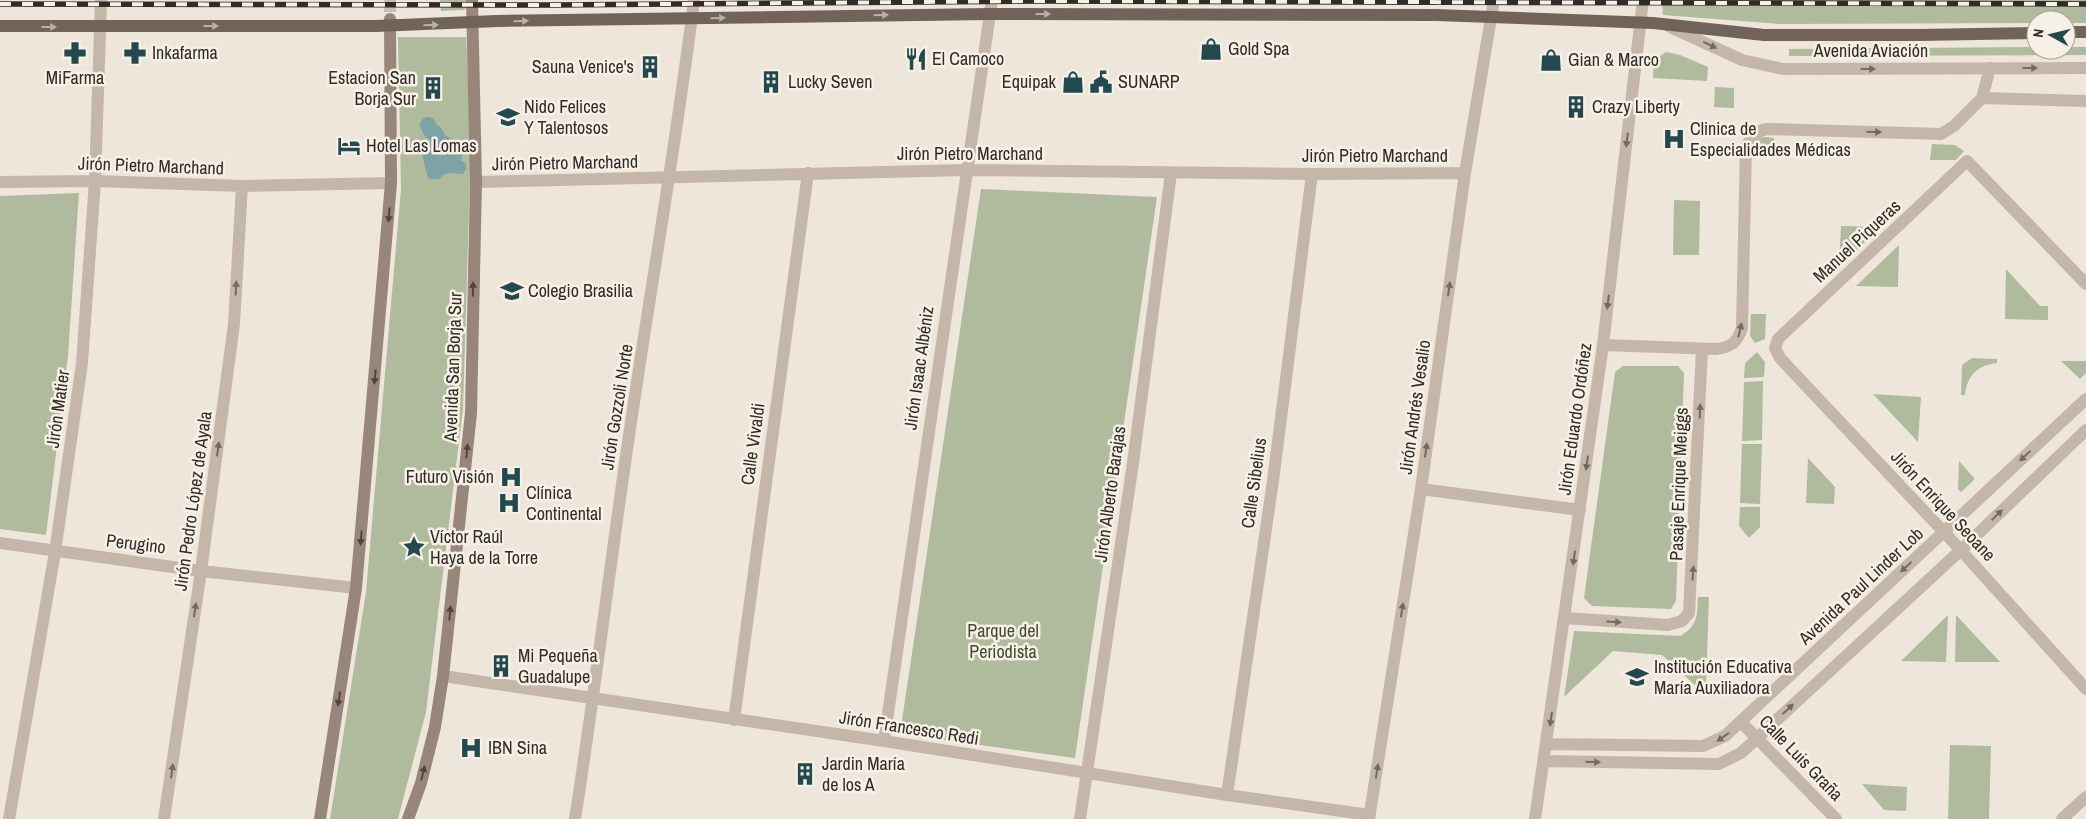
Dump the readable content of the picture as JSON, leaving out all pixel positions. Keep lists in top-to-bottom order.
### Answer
{
  "streets": {
    "main road": ["Avenida Aviación", "Avenida San Borja Sur"],
    "street": [
      "Jirón Pietro Marchand",
      "Manuel Piqueras",
      "Jirón Isaac Albéniz",
      "Jirón Gozzoli Norte",
      "Jirón Andrés Vesalio",
      "Jirón Matier",
      "Jirón Eduardo Ordóñez",
      "Calle Vivaldi",
      "Calle Sibelius",
      "Pasaje Enrique Meiggs",
      "Jirón Alberto Barajas",
      "Jirón Pedro López de Ayala",
      "Jirón Enrique Seoane",
      "Perugino",
      "Avenida Paul Linder Lob",
      "Jirón Francesco Redi",
      "Calle Luis Graña"
    ]
  },
  "crossings": [
    ["Avenida Aviación", "Avenida San Borja Sur"],
    ["Avenida Aviación", "Jirón Isaac Albéniz"],
    ["Avenida Aviación", "Jirón Gozzoli Norte"],
    ["Avenida Aviación", "Jirón Andrés Vesalio"],
    ["Avenida Aviación", "Jirón Matier"],
    ["Avenida Aviación", "Jirón Eduardo Ordóñez"],
    ["Jirón Pietro Marchand", "Avenida San Borja Sur"],
    ["Jirón Pietro Marchand", "Jirón Isaac Albéniz"],
    ["Jirón Pietro Marchand", "Jirón Gozzoli Norte"],
    ["Jirón Pietro Marchand", "Jirón Andrés Vesalio"],
    ["Jirón Pietro Marchand", "Jirón Matier"],
    ["Jirón Pietro Marchand", "Calle Vivaldi"],
    ["Jirón Pietro Marchand", "Calle Sibelius"],
    ["Jirón Pietro Marchand", "Jirón Alberto Barajas"],
    ["Jirón Pietro Marchand", "Jirón Pedro López de Ayala"],
    ["Manuel Piqueras", "Jirón Enrique Seoane"],
    ["Avenida San Borja Sur", "Jirón Francesco Redi"],
    ["Jirón Isaac Albéniz", "Jirón Francesco Redi"],
    ["Jirón Gozzoli Norte", "Jirón Francesco Redi"],
    ["Jirón Andrés Vesalio", "Jirón Francesco Redi"],
    ["Jirón Matier", "Perugino"],
    ["Jirón Eduardo Ordóñez", "Pasaje Enrique Meiggs"],
    ["Jirón Eduardo Ordóñez", "Avenida Paul Linder Lob"],
    ["Calle Vivaldi", "Jirón Francesco Redi"],
    ["Calle Sibelius", "Jirón Francesco Redi"],
    ["Jirón Alberto Barajas", "Jirón Francesco Redi"],
    ["Jirón Pedro López de Ayala", "Perugino"],
    ["Jirón Enrique Seoane", "Avenida Paul Linder Lob"],
    ["Avenida Paul Linder Lob", "Calle Luis Graña"]
  ],
  "one_way": [
    "Avenida Aviación",
    "Jirón Andrés Vesalio",
    "Jirón Eduardo Ordóñez",
    "Jirón Pedro López de Ayala"
  ],
  "parks": ["Parque del Periodista"],
  "places": {
    "shop": ["Gold Spa", "Gian & Marco", "Equipak"],
    "pharmacy": ["MiFarma", "Inkafarma"],
    "restaurant": ["El Camoco"],
    "building": [
      "Sauna Venice's",
      "Lucky Seven",
      "Estacion San Borja Sur",
      "Crazy Liberty",
      "Mi Pequeña Guadalupe",
      "Jardin María de los A"
    ],
    "public building": ["SUNARP"],
    "school or university": ["Nido Felices Y Talentosos", "Colegio Brasilia", "Institución Educativa María Auxiliadora"],
    "hospital": [
      "Clinica de Especialidades Médicas",
      "Futuro Visión",
      "Clínica Continental",
      "IBN Sina"
    ],
    "hotel": ["Hotel Las Lomas"],
    "place": ["Víctor Raúl Haya de la Torre"]
  },
  "north": "left"
}
